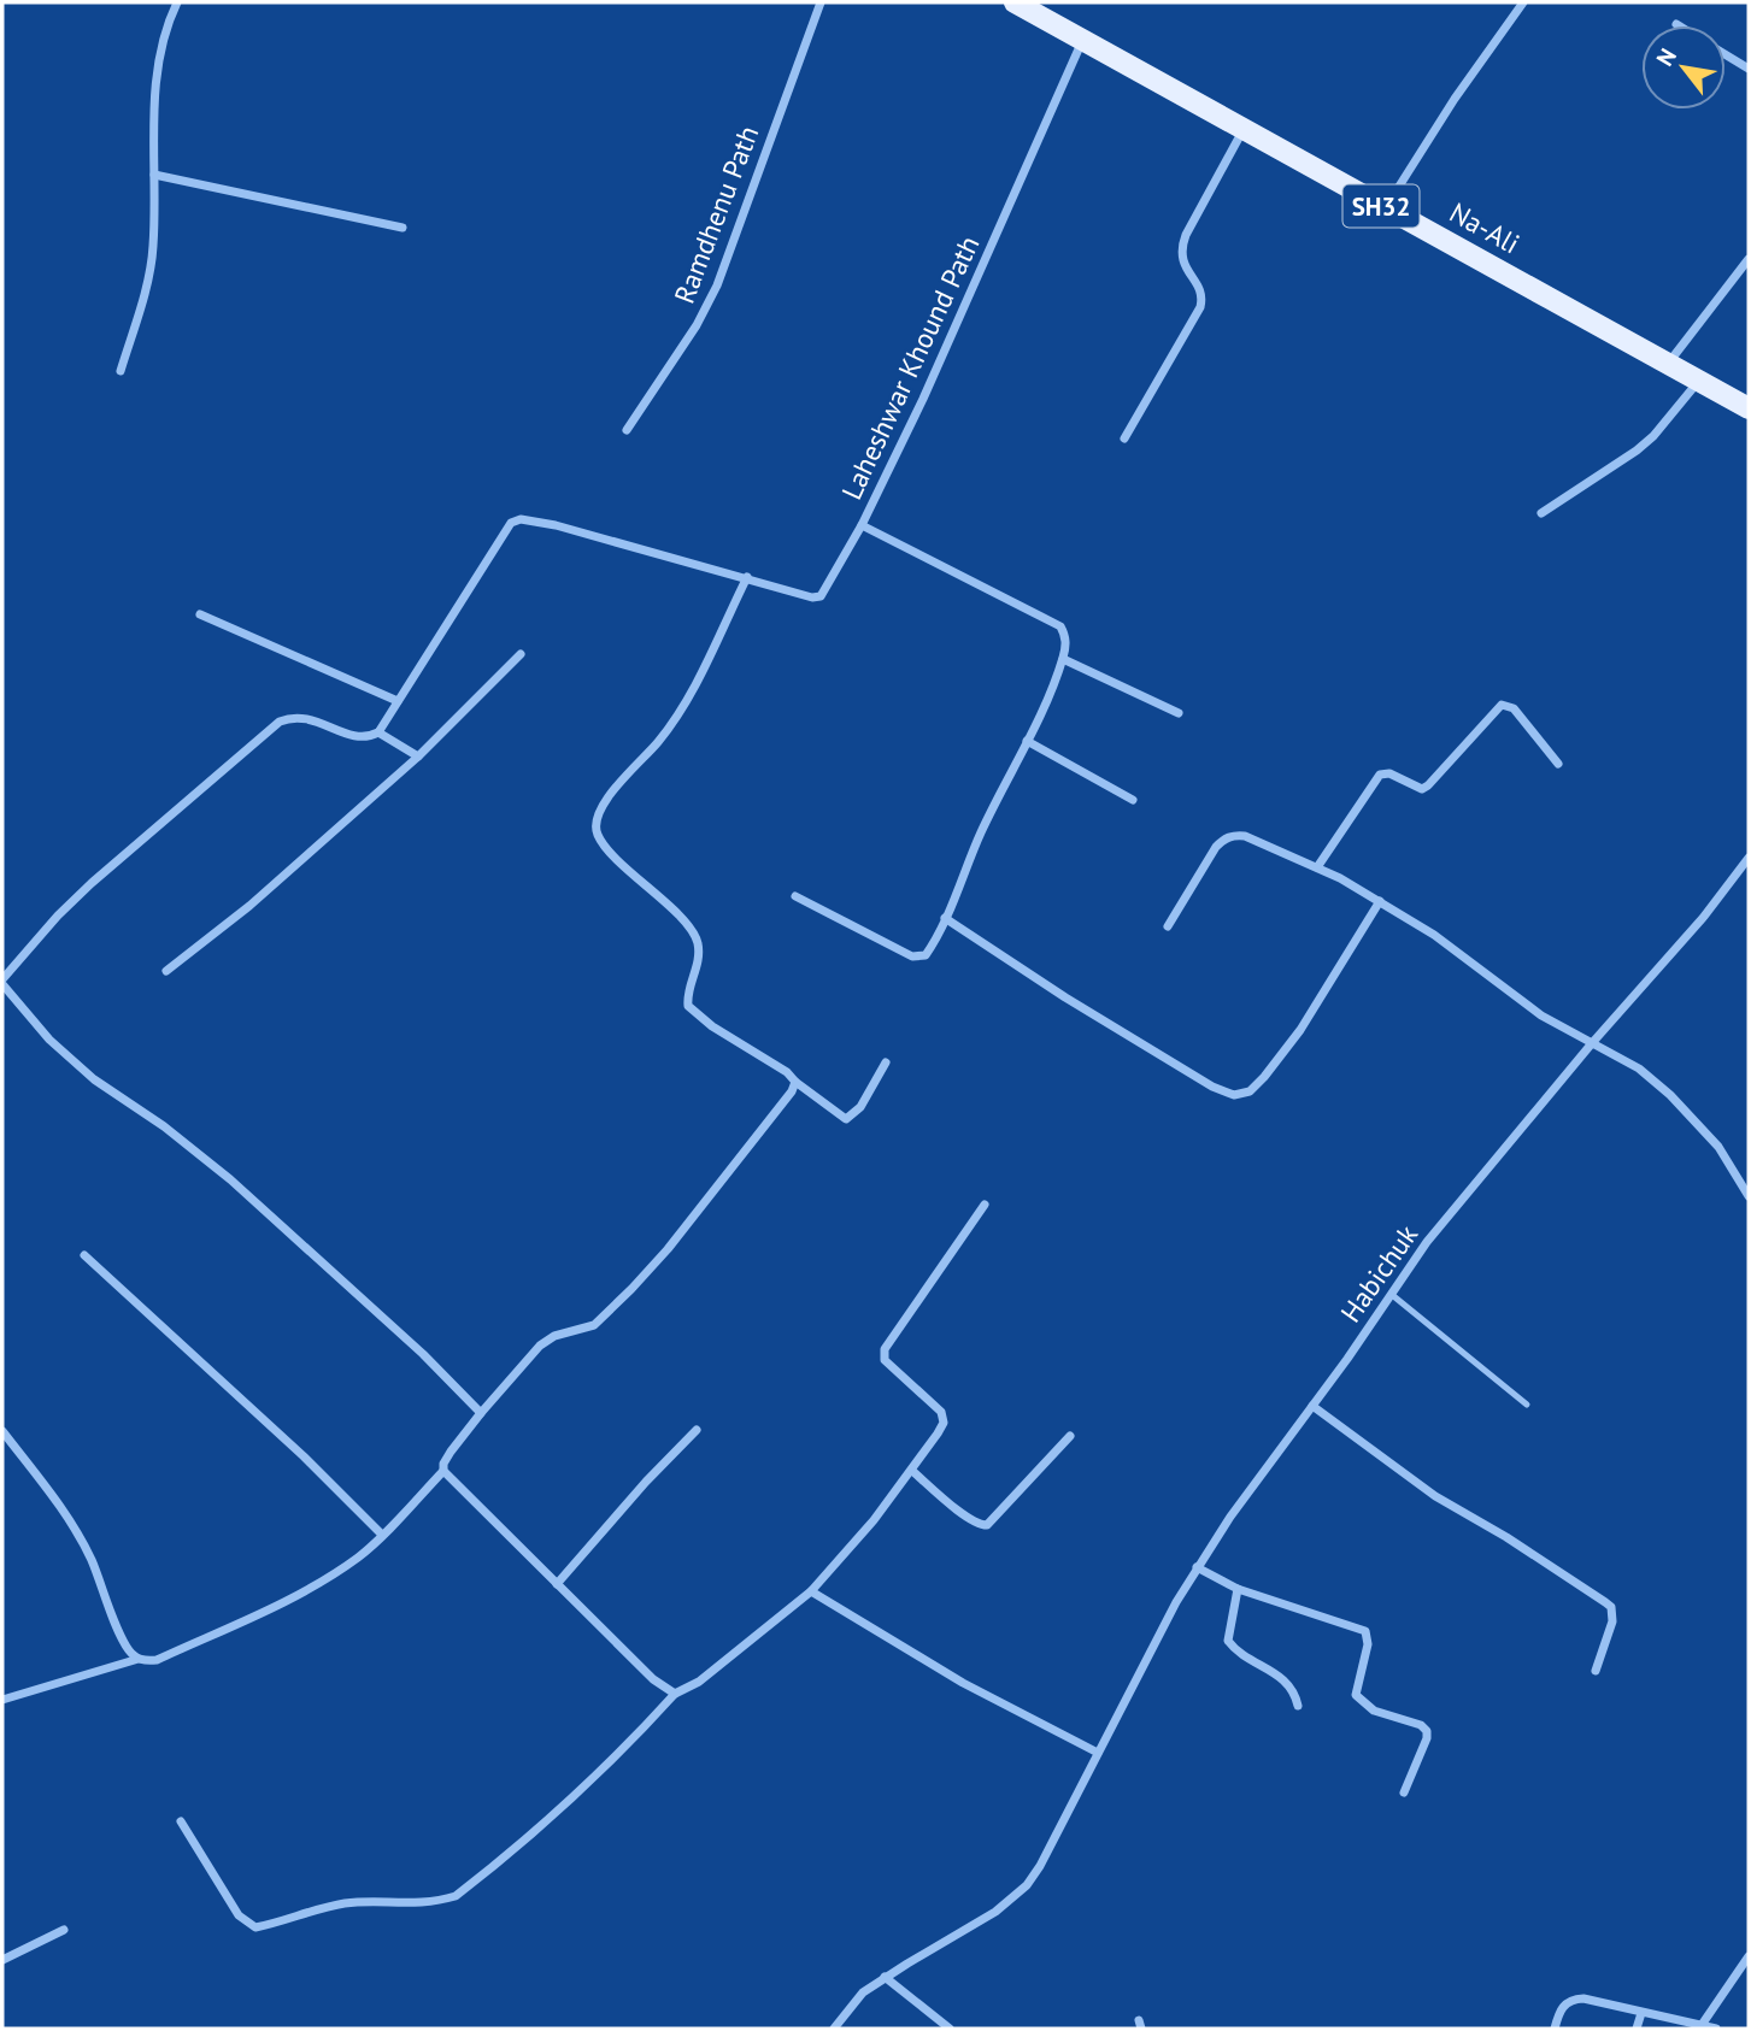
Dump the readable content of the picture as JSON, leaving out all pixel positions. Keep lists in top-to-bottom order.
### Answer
{
  "streets": {
    "main road": ["SH32", "Na-Ali"],
    "street": ["Ramdhenu Path", "Laheshwar Khound Path", "Habichuk"]
  },
  "crossings": [
    ["Na-Ali", "Laheshwar Khound Path"]
  ],
  "north": "top left"
}
